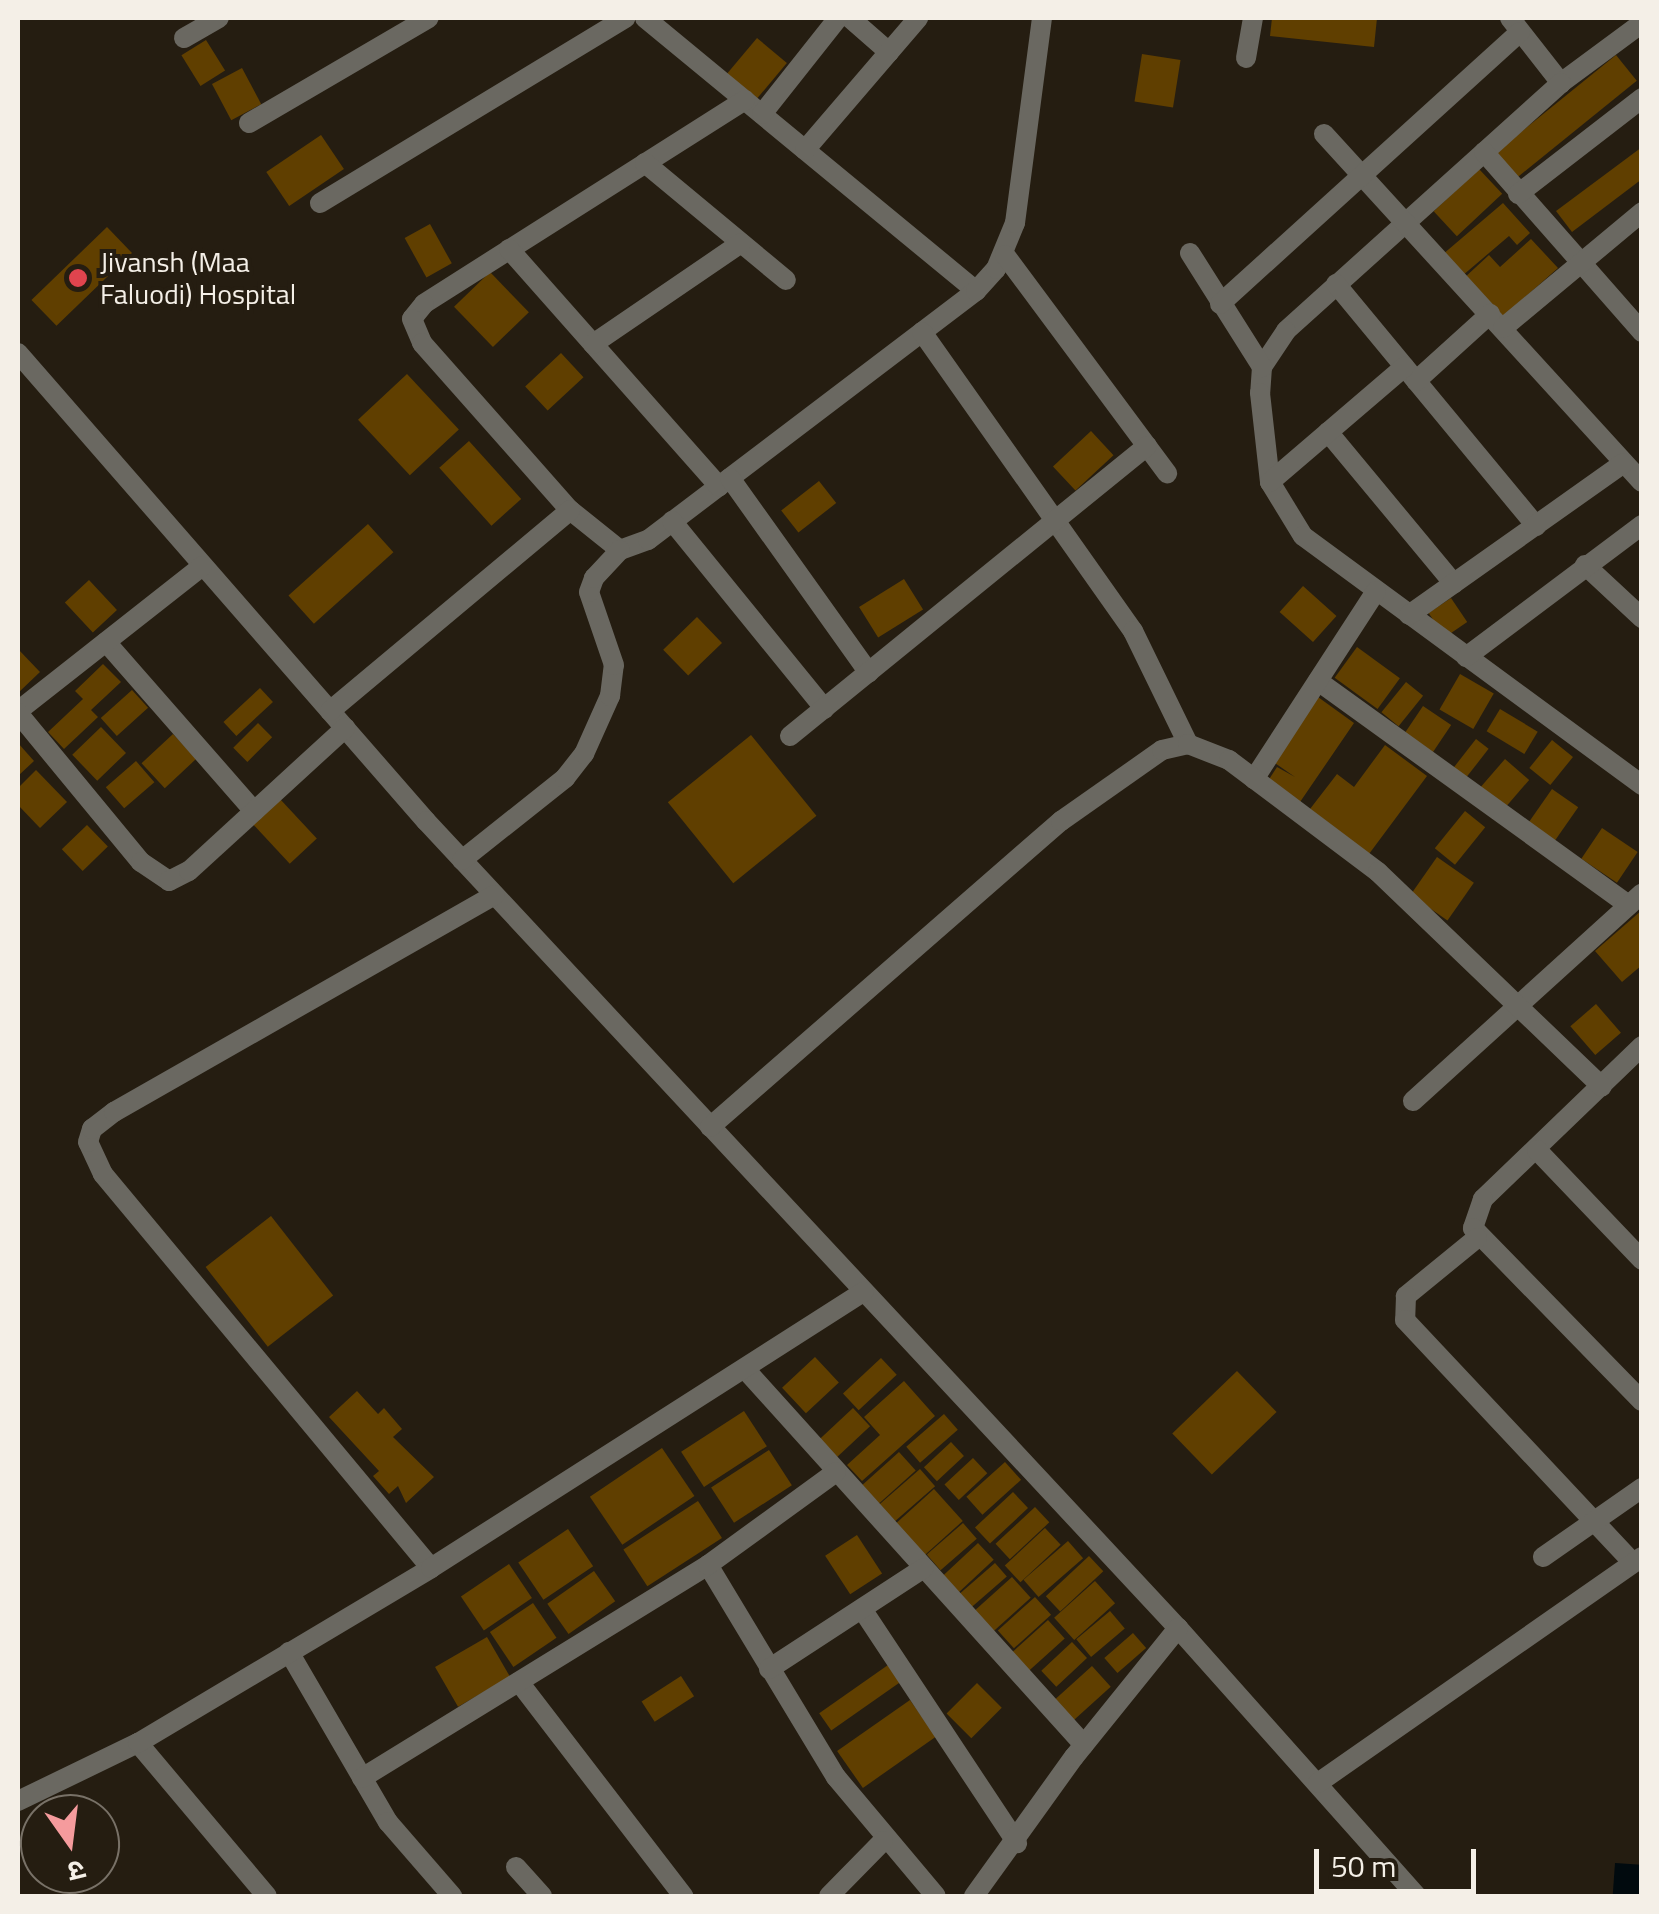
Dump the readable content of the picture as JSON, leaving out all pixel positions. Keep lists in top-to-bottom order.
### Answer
{
  "places": ["Jivansh (Maa Faluodi) Hospital"],
  "scale_bar": "50 m",
  "north": "bottom"
}
